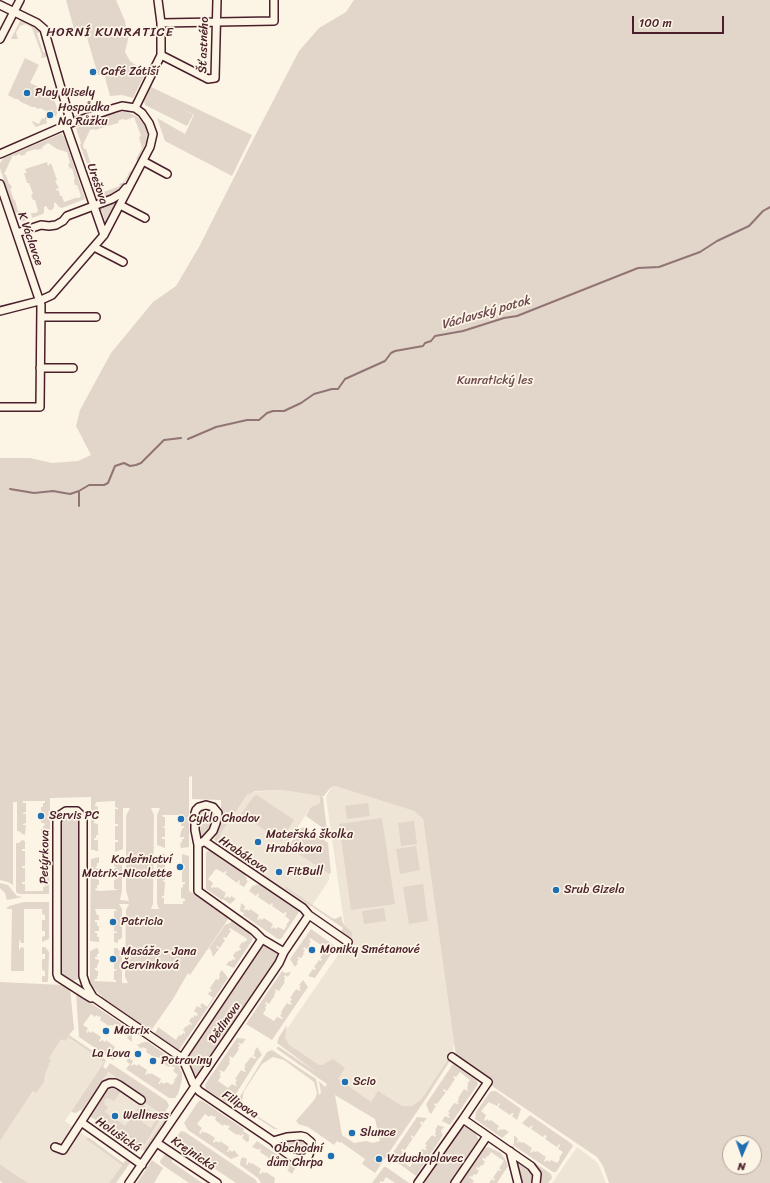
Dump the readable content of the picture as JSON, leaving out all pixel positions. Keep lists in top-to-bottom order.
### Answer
{
  "streets": {
    "street": [
      "Šťastného",
      "Urešova",
      "K Václavce",
      "Hrabákova",
      "Petýrkova",
      "Dědinova",
      "Filipova",
      "Holušická",
      "Krejnická"
    ]
  },
  "crossings": [
    ["Hrabákova", "Dědinova"],
    ["Petýrkova", "Dědinova"],
    ["Dědinova", "Filipova"],
    ["Dědinova", "Holušická"],
    ["Dědinova", "Krejnická"]
  ],
  "districts": ["HORNÍ KUNRATICE"],
  "water": ["Václavský potok"],
  "parks": ["Kunratický les"],
  "places": [
    "Café Zátiší",
    "Play Wisely",
    "Hospůdka Na Růžku",
    "Servis PC",
    "Cyklo Chodov",
    "Mateřská školka Hrabákova",
    "Kadeřnictví Matrix-Nicolette",
    "FitBull",
    "Srub Gizela",
    "Patricia",
    "Moniky Smétanové",
    "Masáže - Jana Červinková",
    "Matrix",
    "La Lova",
    "Potraviny",
    "Scio",
    "Wellness",
    "Slunce",
    "Obchodní dům Chrpa",
    "Vzduchoplavec"
  ],
  "scale_bar": "100 m",
  "north": "bottom"
}
